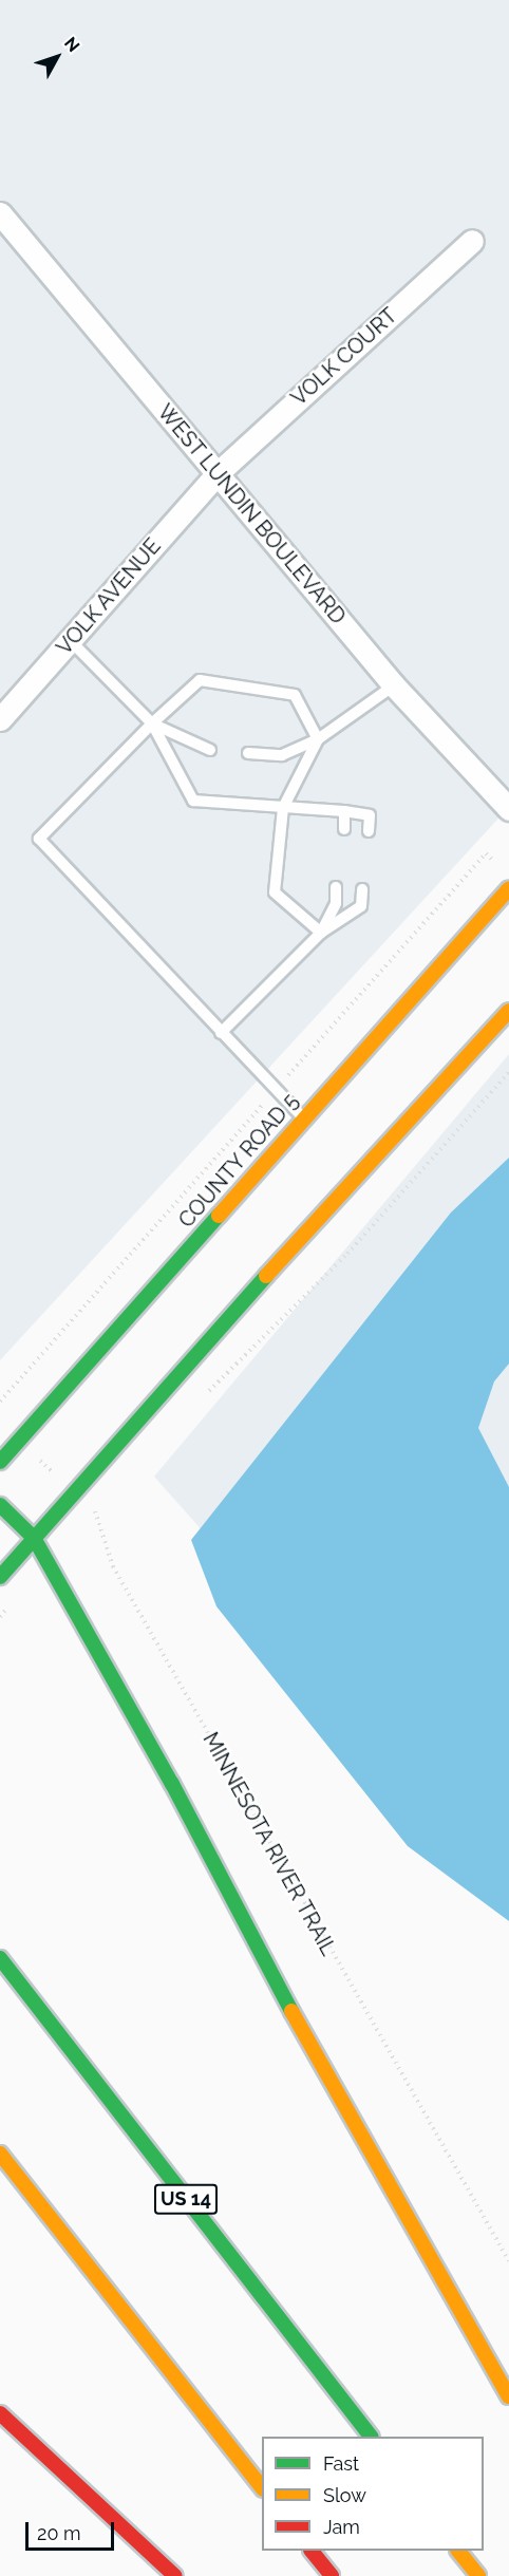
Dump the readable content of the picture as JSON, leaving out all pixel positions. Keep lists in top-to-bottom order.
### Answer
{
  "streets": {
    "main road": ["COUNTY ROAD 5", "US 14"],
    "street": ["VOLK COURT", "WEST LUNDIN BOULEVARD", "VOLK AVENUE"],
    "path": ["MINNESOTA RIVER TRAIL"]
  },
  "crossings": [
    ["VOLK COURT", "WEST LUNDIN BOULEVARD"],
    ["VOLK COURT", "VOLK AVENUE"],
    ["WEST LUNDIN BOULEVARD", "VOLK AVENUE"]
  ],
  "legend": ["Fast", "Slow", "Jam"],
  "scale_bar": "20 m",
  "north": "top right"
}
